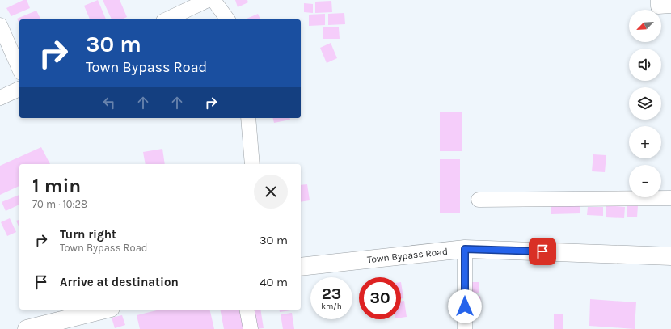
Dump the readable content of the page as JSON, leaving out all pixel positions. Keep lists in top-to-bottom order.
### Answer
{
  "streets": {
    "main road": ["Town Bypass Road"]
  },
  "north": "bottom left",
  "page": {
    "map_buttons": ["+", "−"],
    "turn": ["30 m", "Town Bypass Road"],
    "heading": ["1 min", "70 m · 10:28"],
    "list": [
      {
        "name": "Turn right",
        "note": "Town Bypass Road",
        "value": "30 m"
      },
      {
        "name": "Arrive at destination",
        "value": "40 m"
      }
    ],
    "speed": "23 km/h",
    "limit": "30"
  }
}
